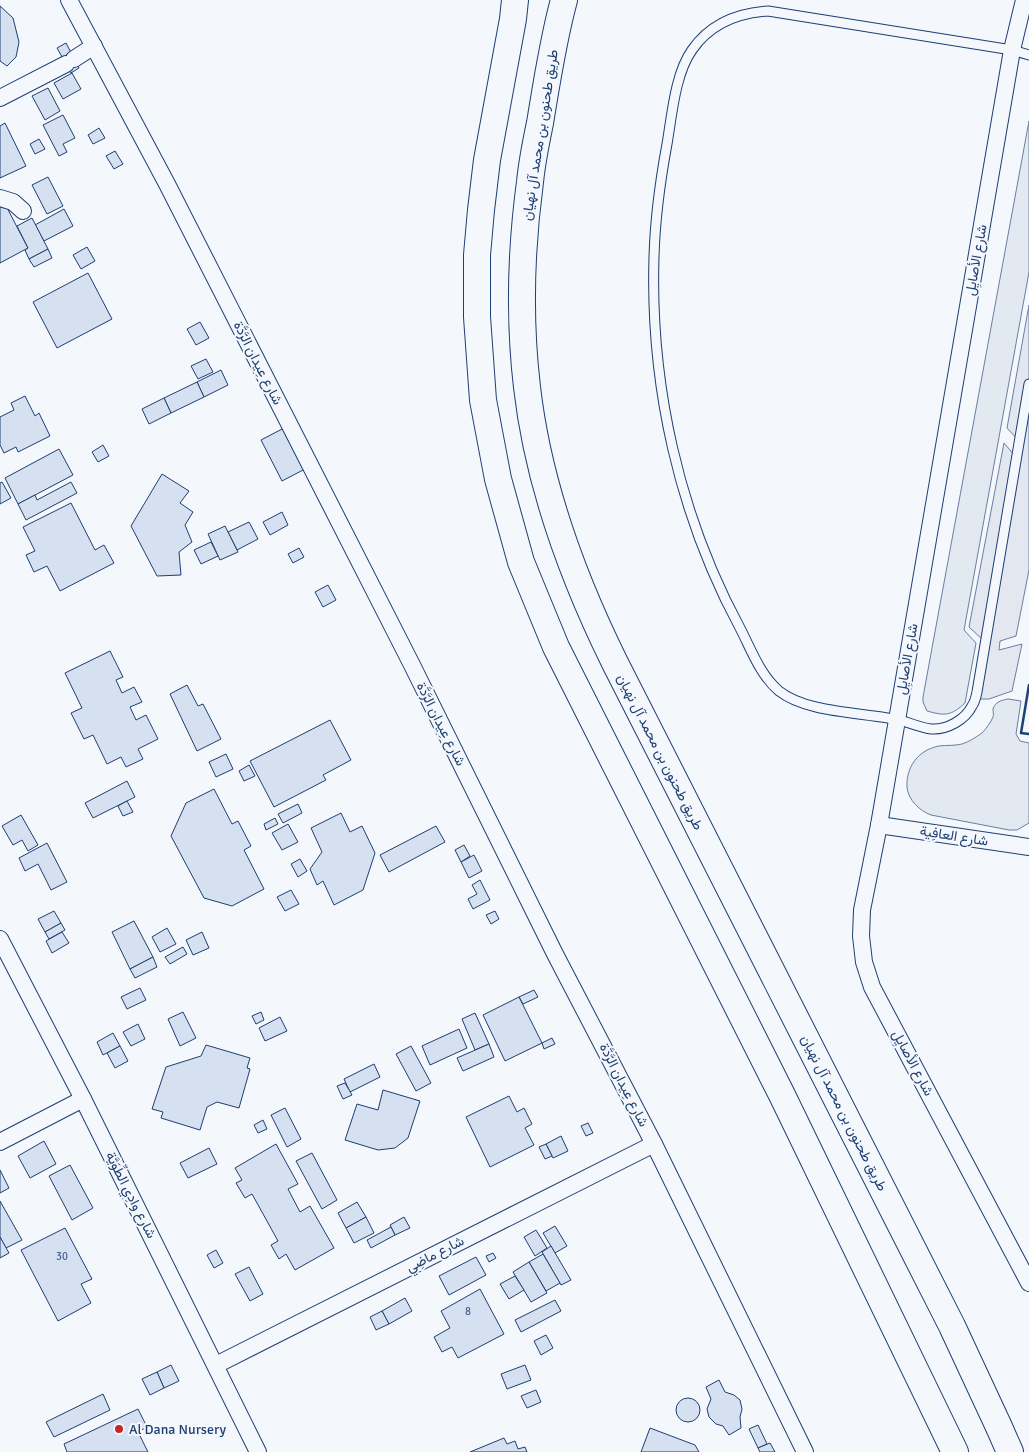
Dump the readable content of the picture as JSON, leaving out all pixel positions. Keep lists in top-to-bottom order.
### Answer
{
  "streets": {
    "main road": ["طريق طحنون بن محمد آل نهيان"],
    "street": [
      "شارع الأصايِل",
      "شارع عِيدان الرَّدَّة",
      "شارع العافِية",
      "شارع وادِي الطِّوَيَّة",
      "شارع ماضِي"
    ]
  },
  "crossings": [
    ["شارع الأصايِل", "شارع العافِية"],
    ["شارع عِيدان الرَّدَّة", "شارع ماضِي"],
    ["شارع وادِي الطِّوَيَّة", "شارع ماضِي"]
  ],
  "places": ["Al Dana Nursery"],
  "house_numbers": ["30", "8"]
}
